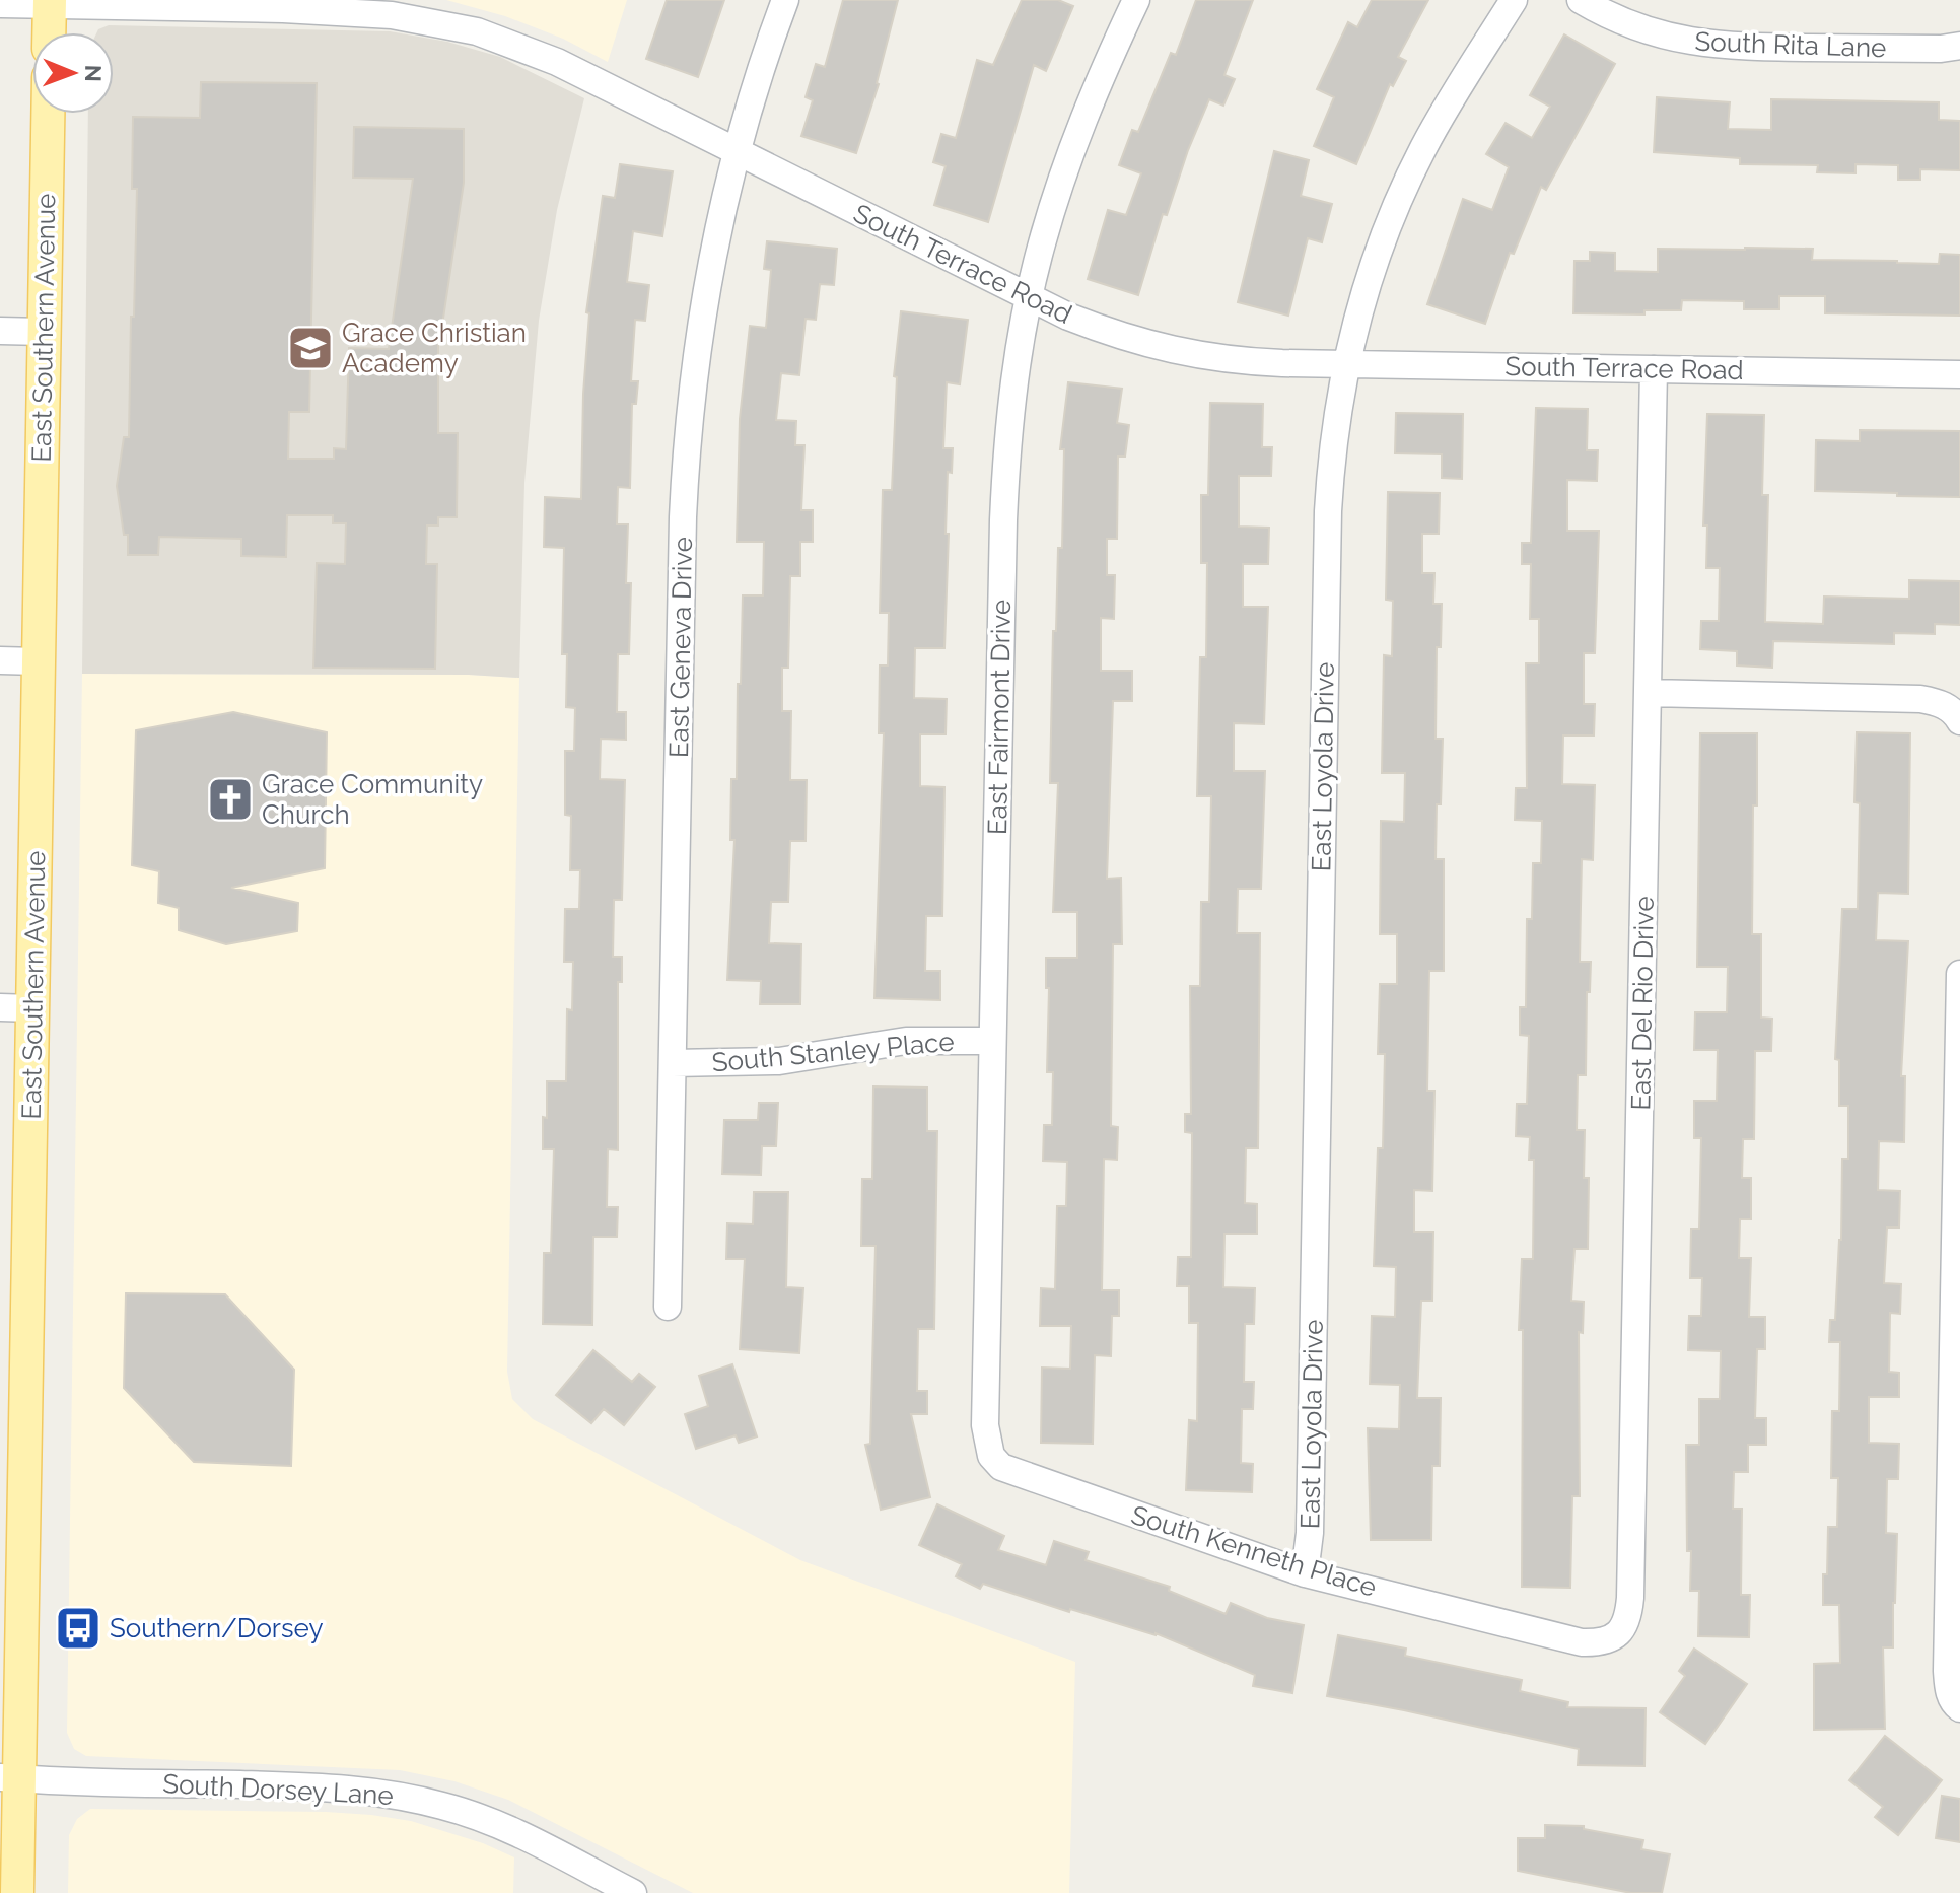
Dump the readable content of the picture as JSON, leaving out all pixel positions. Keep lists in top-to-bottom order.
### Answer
{
  "streets": {
    "main road": ["East Southern Avenue"],
    "street": [
      "South Rita Lane",
      "South Terrace Road",
      "East Geneva Drive",
      "East Fairmont Drive",
      "East Loyola Drive",
      "East Del Rio Drive",
      "South Stanley Place",
      "South Kenneth Place",
      "South Dorsey Lane"
    ]
  },
  "crossings": [
    ["South Terrace Road", "East Geneva Drive"],
    ["South Terrace Road", "East Fairmont Drive"],
    ["South Terrace Road", "East Loyola Drive"],
    ["South Terrace Road", "East Del Rio Drive"],
    ["East Southern Avenue", "South Dorsey Lane"],
    ["East Geneva Drive", "South Stanley Place"],
    ["East Fairmont Drive", "South Stanley Place"],
    ["East Fairmont Drive", "South Kenneth Place"],
    ["East Loyola Drive", "South Kenneth Place"],
    ["East Del Rio Drive", "South Kenneth Place"]
  ],
  "places": {
    "school or university": ["Grace Christian Academy"],
    "church": ["Grace Community Church"],
    "bus stop": ["Southern/Dorsey"]
  },
  "north": "right"
}
